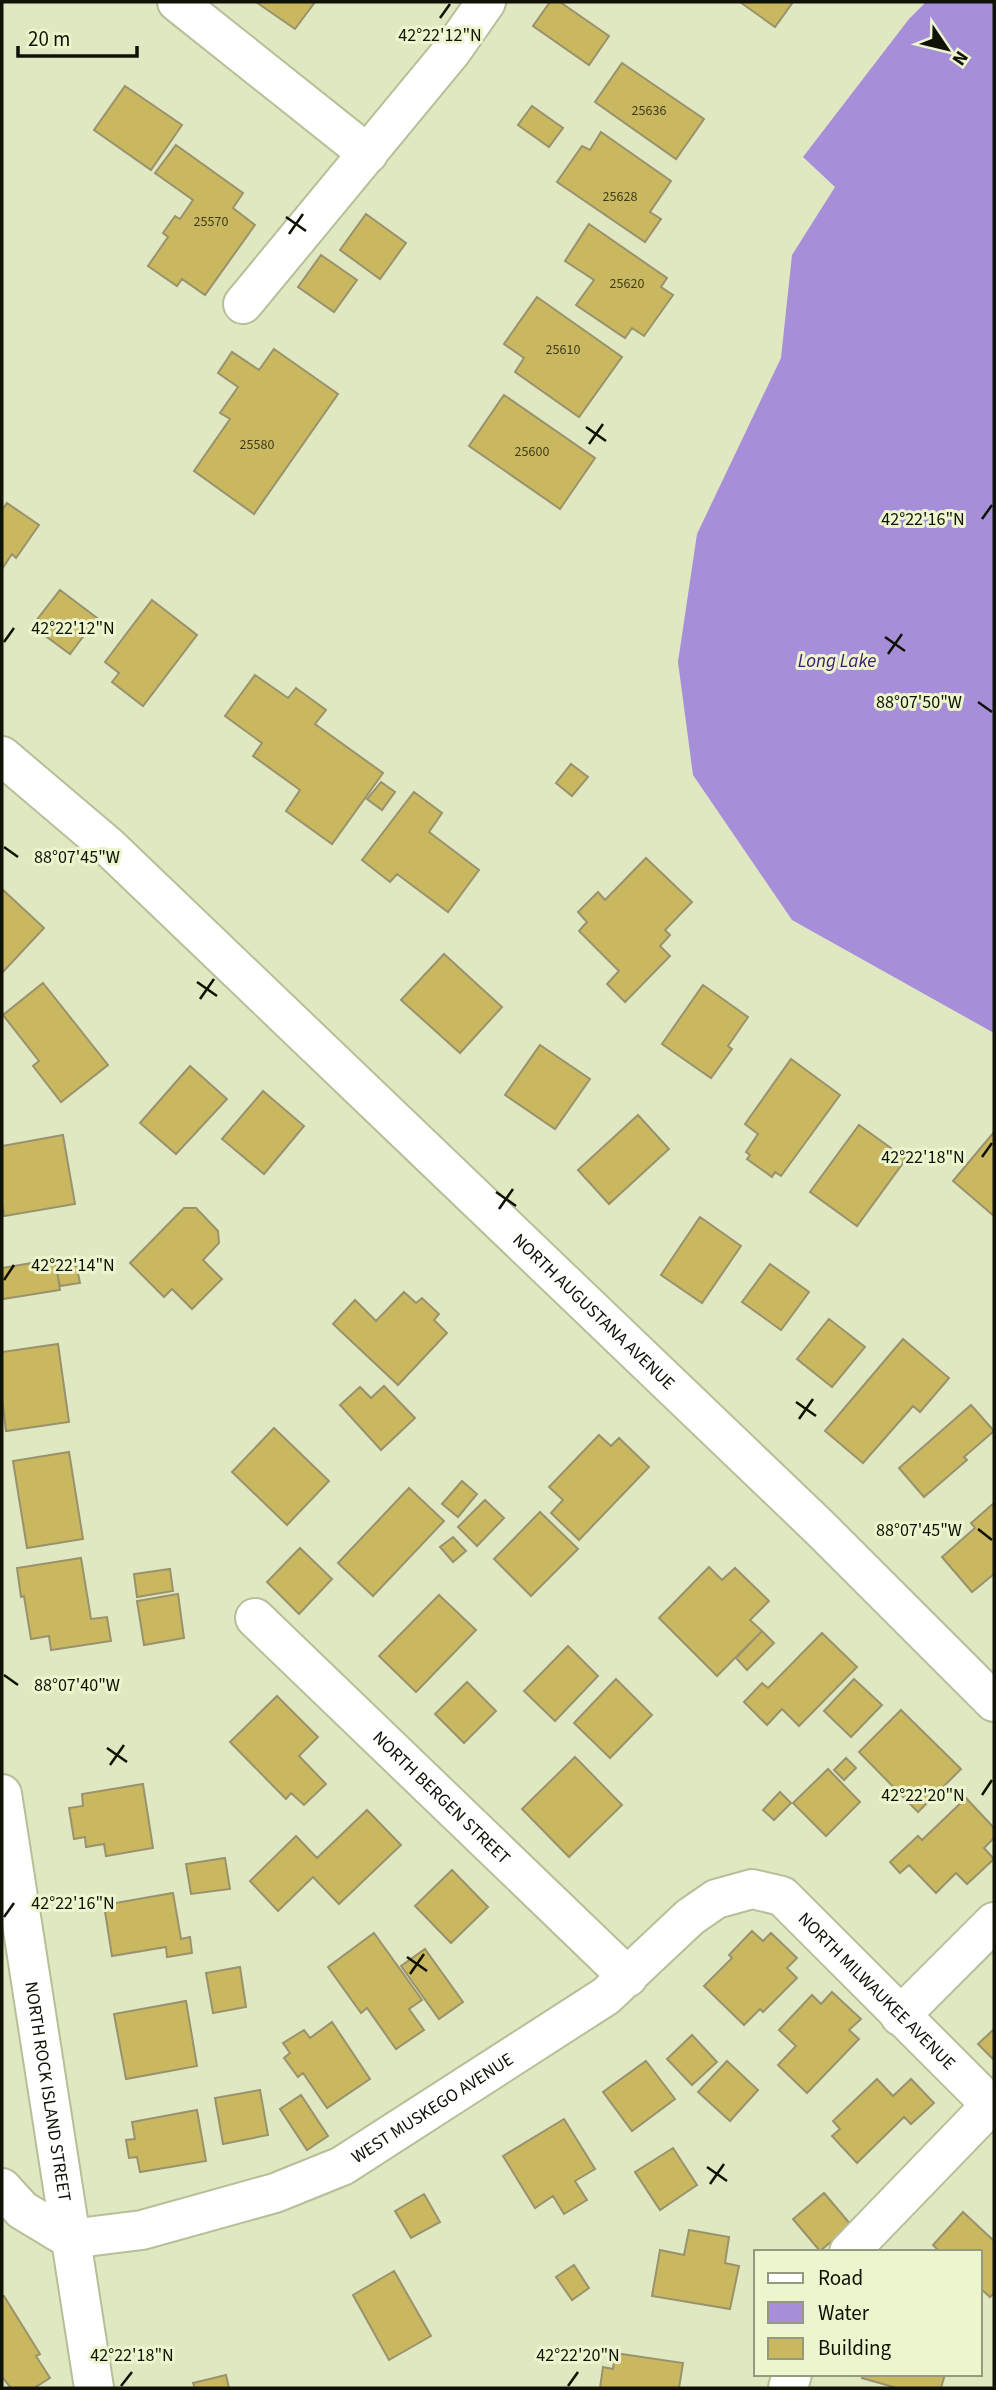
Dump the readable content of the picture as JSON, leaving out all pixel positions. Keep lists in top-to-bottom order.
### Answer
{
  "streets": {
    "street": [
      "NORTH AUGUSTANA AVENUE",
      "NORTH BERGEN STREET",
      "NORTH MILWAUKEE AVENUE",
      "NORTH ROCK ISLAND STREET",
      "WEST MUSKEGO AVENUE"
    ]
  },
  "crossings": [
    ["NORTH BERGEN STREET", "WEST MUSKEGO AVENUE"],
    ["NORTH MILWAUKEE AVENUE", "WEST MUSKEGO AVENUE"],
    ["NORTH ROCK ISLAND STREET", "WEST MUSKEGO AVENUE"]
  ],
  "water": ["Long Lake"],
  "house_numbers": [
    "25636",
    "25628",
    "25570",
    "25620",
    "25610",
    "25580",
    "25600"
  ],
  "legend": ["Road", "Water", "Building"],
  "scale_bar": "20 m",
  "north": "bottom right",
  "coordinates": [
    "42°22'12\"N",
    "42°22'16\"N",
    "88°07'50\"W",
    "88°07'45\"W",
    "42°22'18\"N",
    "42°22'14\"N",
    "88°07'40\"W",
    "42°22'20\"N"
  ]
}
